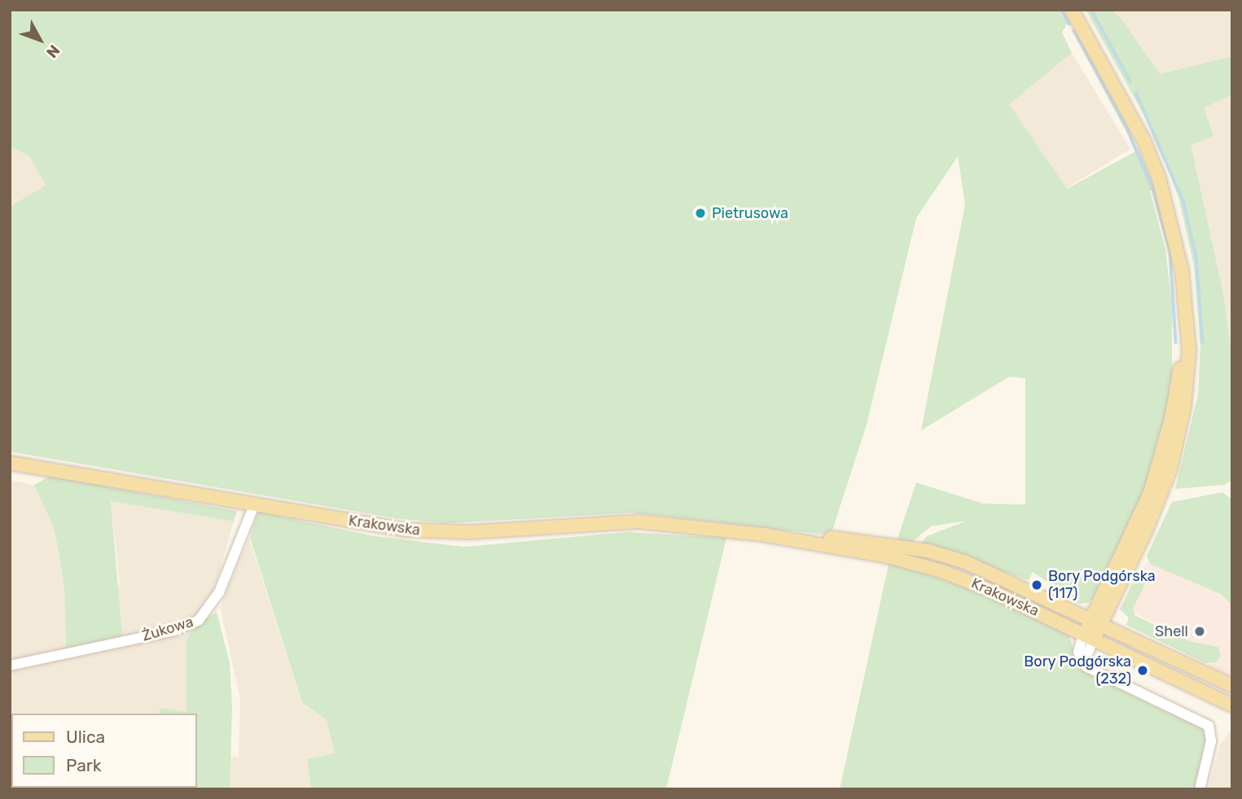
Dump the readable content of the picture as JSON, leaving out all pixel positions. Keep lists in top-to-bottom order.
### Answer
{
  "streets": {
    "main road": ["Krakowska"],
    "street": ["Żukowa"]
  },
  "crossings": [
    ["Krakowska", "Żukowa"]
  ],
  "places": [
    "Pietrusowa",
    "Bory Podgórska (117)",
    "Shell",
    "Bory Podgórska (232)"
  ],
  "legend": ["Ulica", "Park"],
  "north": "bottom right"
}
